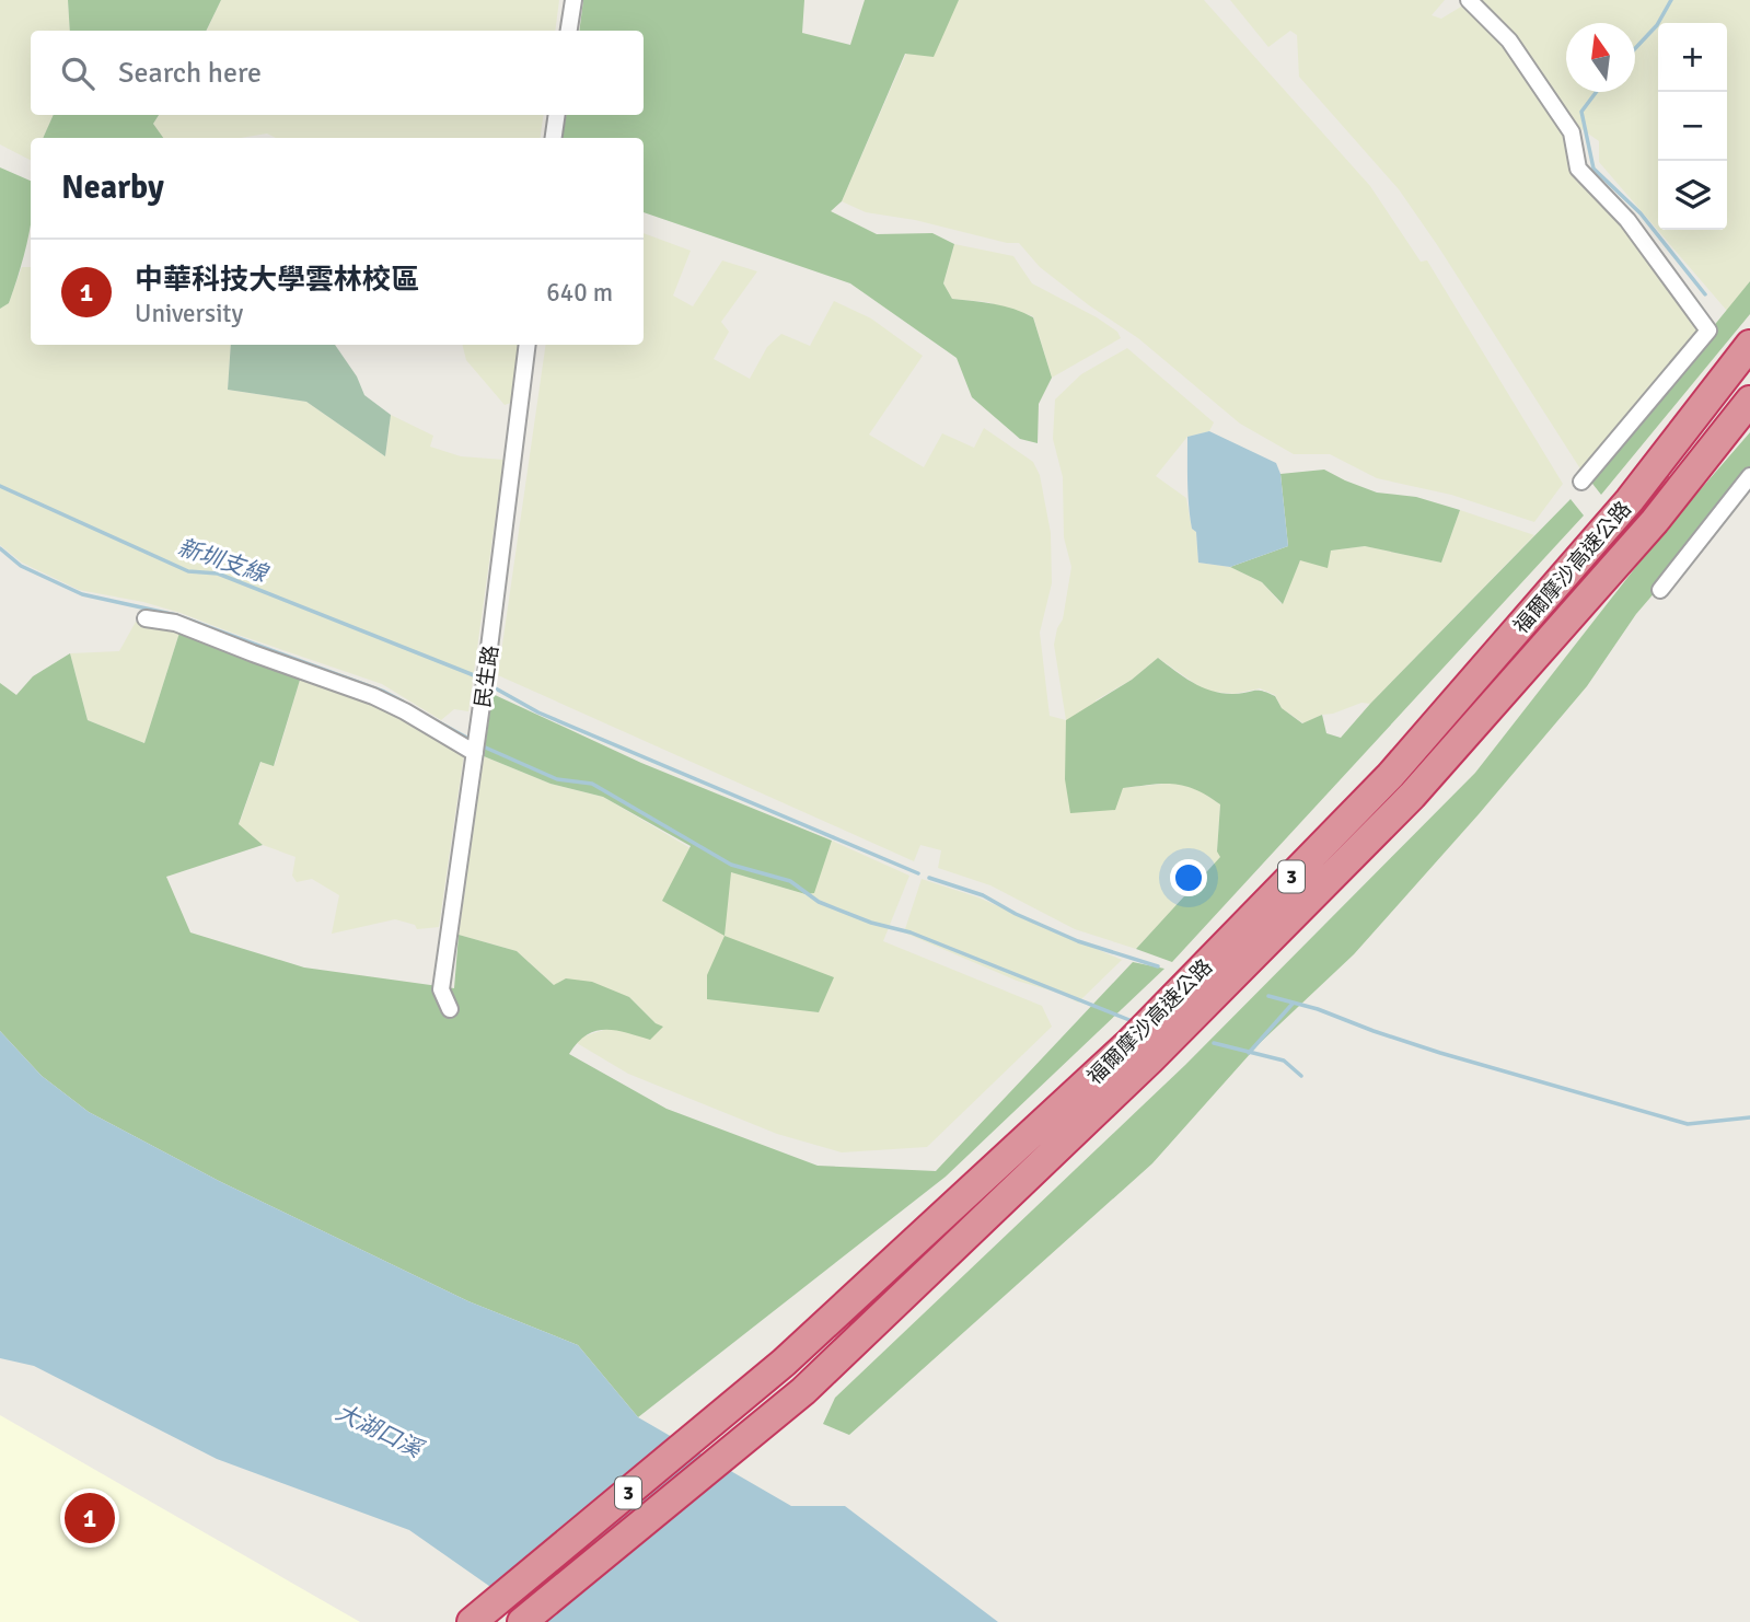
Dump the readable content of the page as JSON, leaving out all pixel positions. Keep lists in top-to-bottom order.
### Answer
{
  "streets": {
    "highway": ["福爾摩沙高速公路", "3"],
    "street": ["民生路"]
  },
  "water": ["新圳支線", "大湖口溪"],
  "north": "top",
  "page": {
    "map_buttons": ["+", "−"],
    "search": "Search here",
    "heading": "Nearby",
    "list": [
      {
        "mark": "1",
        "name": "中華科技大學雲林校區",
        "note": "University",
        "value": "640 m"
      }
    ],
    "pins": "1"
  }
}
